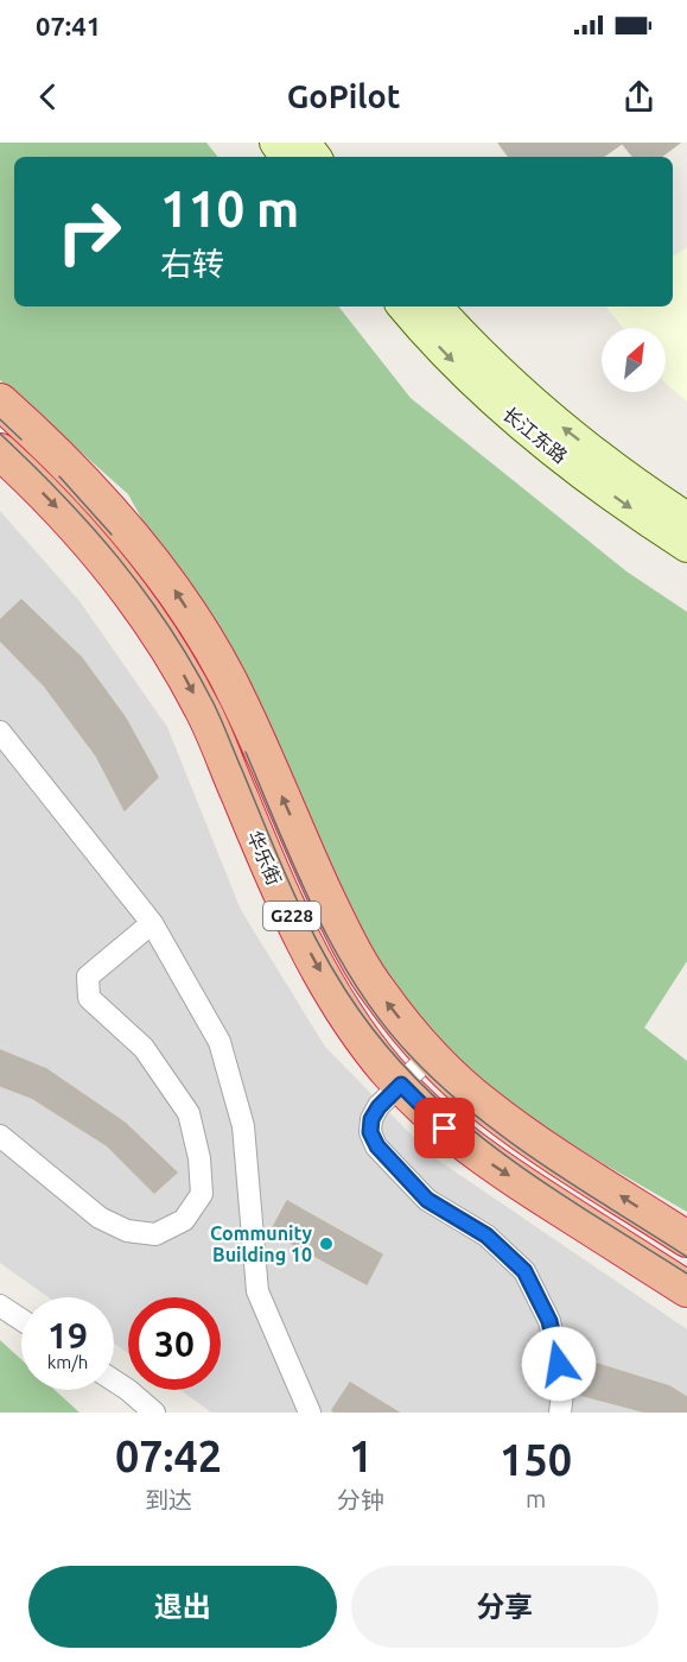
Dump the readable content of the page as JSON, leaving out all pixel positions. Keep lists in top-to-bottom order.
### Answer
{
  "streets": {
    "highway": ["华乐街", "G228"],
    "main road": ["长江东路"]
  },
  "places": ["Community Building 10"],
  "north": "top right",
  "page": {
    "status": "07:41",
    "header": "GoPilot",
    "turn": ["110 m", "右转"],
    "speed": "19 km/h",
    "limit": "30",
    "eta": [
      "07:42",
      "到达",
      "1",
      "分钟",
      "150",
      "m"
    ],
    "buttons": ["退出", "分享"]
  }
}
